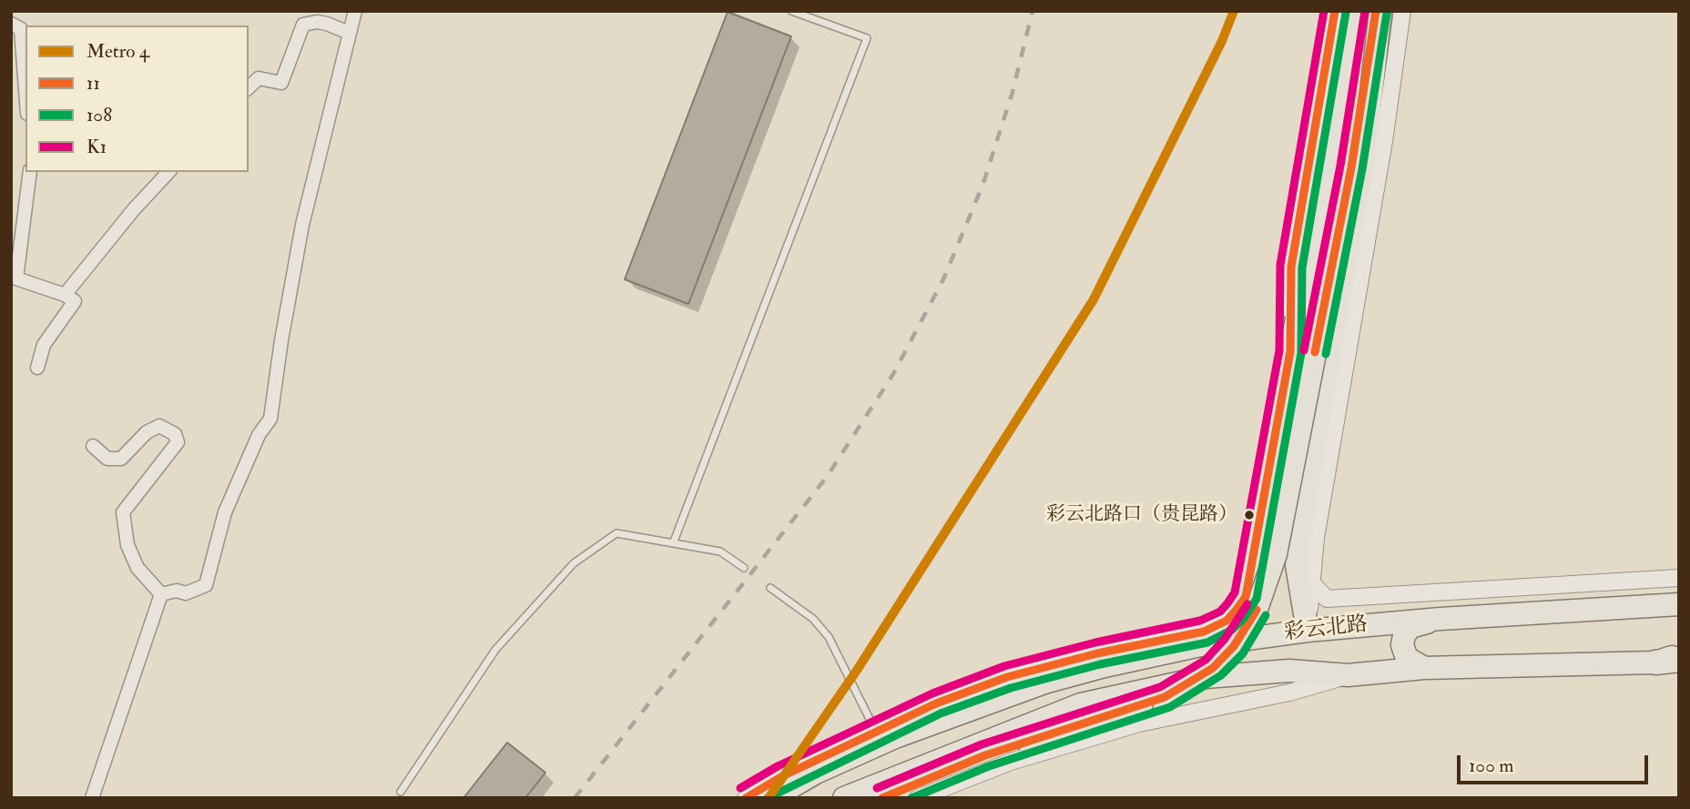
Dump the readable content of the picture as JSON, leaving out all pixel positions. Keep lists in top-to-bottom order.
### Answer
{
  "streets": {
    "highway": ["彩云北路"]
  },
  "places": ["彩云北路口（贵昆路）"],
  "lines": [
    "metro line 4",
    "transit line 11",
    "transit line K1",
    "transit line 108"
  ],
  "legend": [
    "Metro 4",
    "11",
    "108",
    "K1"
  ],
  "scale_bar": "100 m"
}
